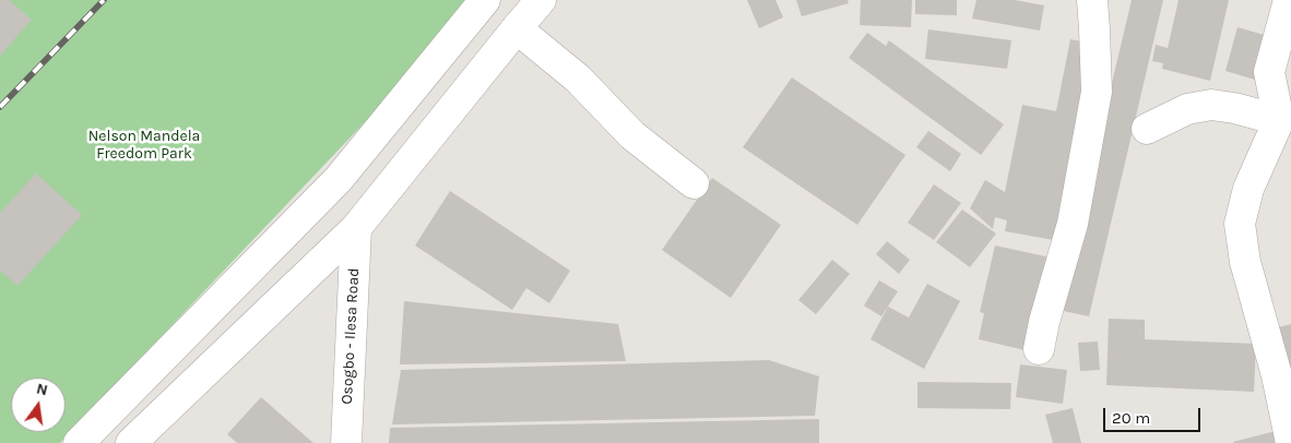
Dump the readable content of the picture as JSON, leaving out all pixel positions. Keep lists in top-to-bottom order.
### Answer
{
  "streets": {
    "main road": ["Osogbo - Ilesa Road"]
  },
  "parks": ["Nelson Mandela Freedom Park"],
  "scale_bar": "20 m",
  "north": "top"
}
